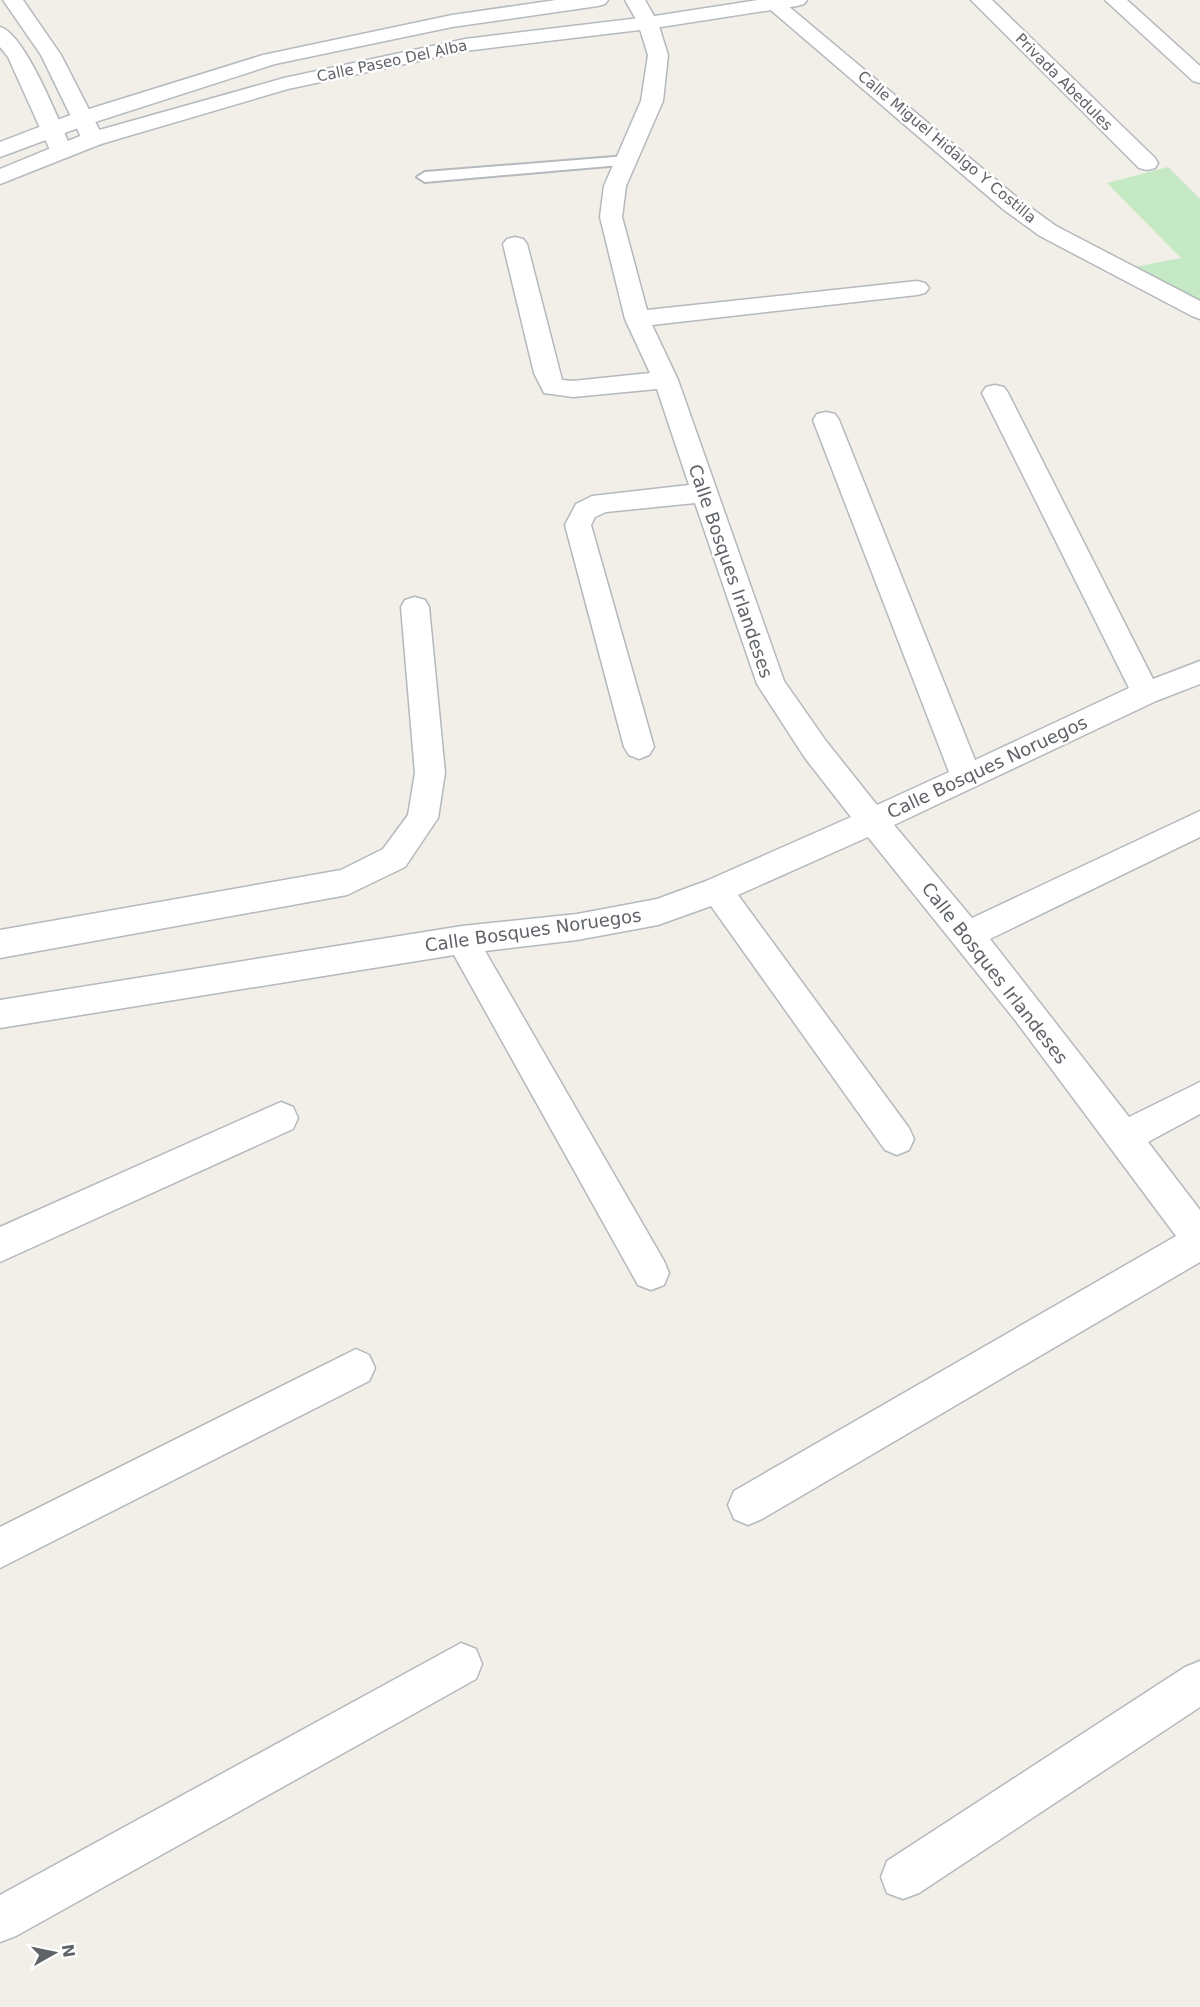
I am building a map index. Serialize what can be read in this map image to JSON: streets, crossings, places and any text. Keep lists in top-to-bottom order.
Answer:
{
  "streets": {
    "street": [
      "Calle Paseo Del Alba",
      "Privada Abedules",
      "Calle Miguel Hidalgo Y Costilla",
      "Calle Bosques Irlandeses",
      "Calle Bosques Noruegos"
    ]
  },
  "crossings": [
    ["Calle Paseo Del Alba", "Calle Miguel Hidalgo Y Costilla"],
    ["Calle Paseo Del Alba", "Calle Bosques Irlandeses"],
    ["Calle Bosques Irlandeses", "Calle Bosques Noruegos"]
  ],
  "north": "right"
}
